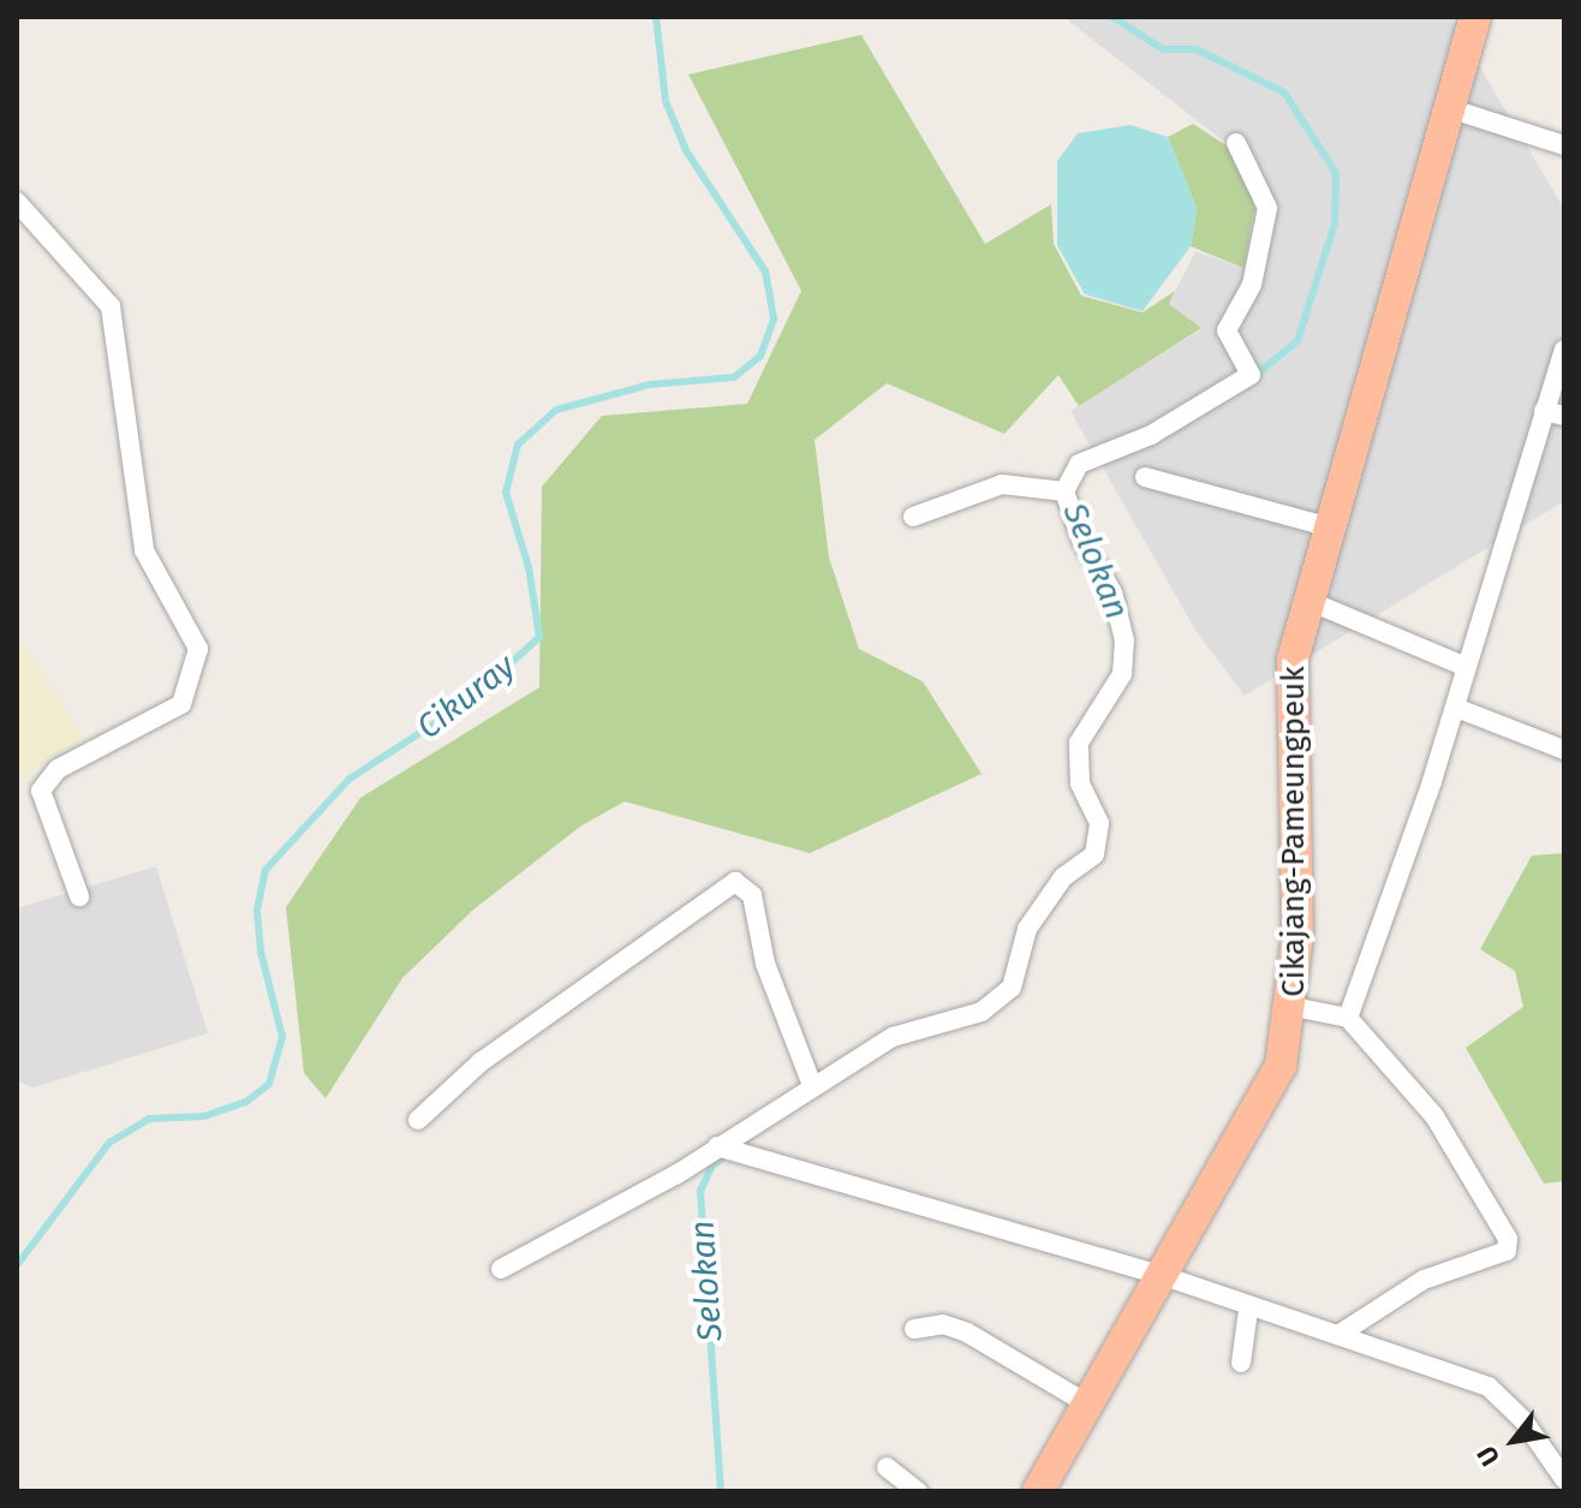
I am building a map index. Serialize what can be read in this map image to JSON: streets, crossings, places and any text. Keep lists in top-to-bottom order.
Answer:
{
  "streets": {
    "main road": ["Cikajang-Pameungpeuk"]
  },
  "water": ["Selokan", "Cikuray"],
  "north": "bottom left"
}
